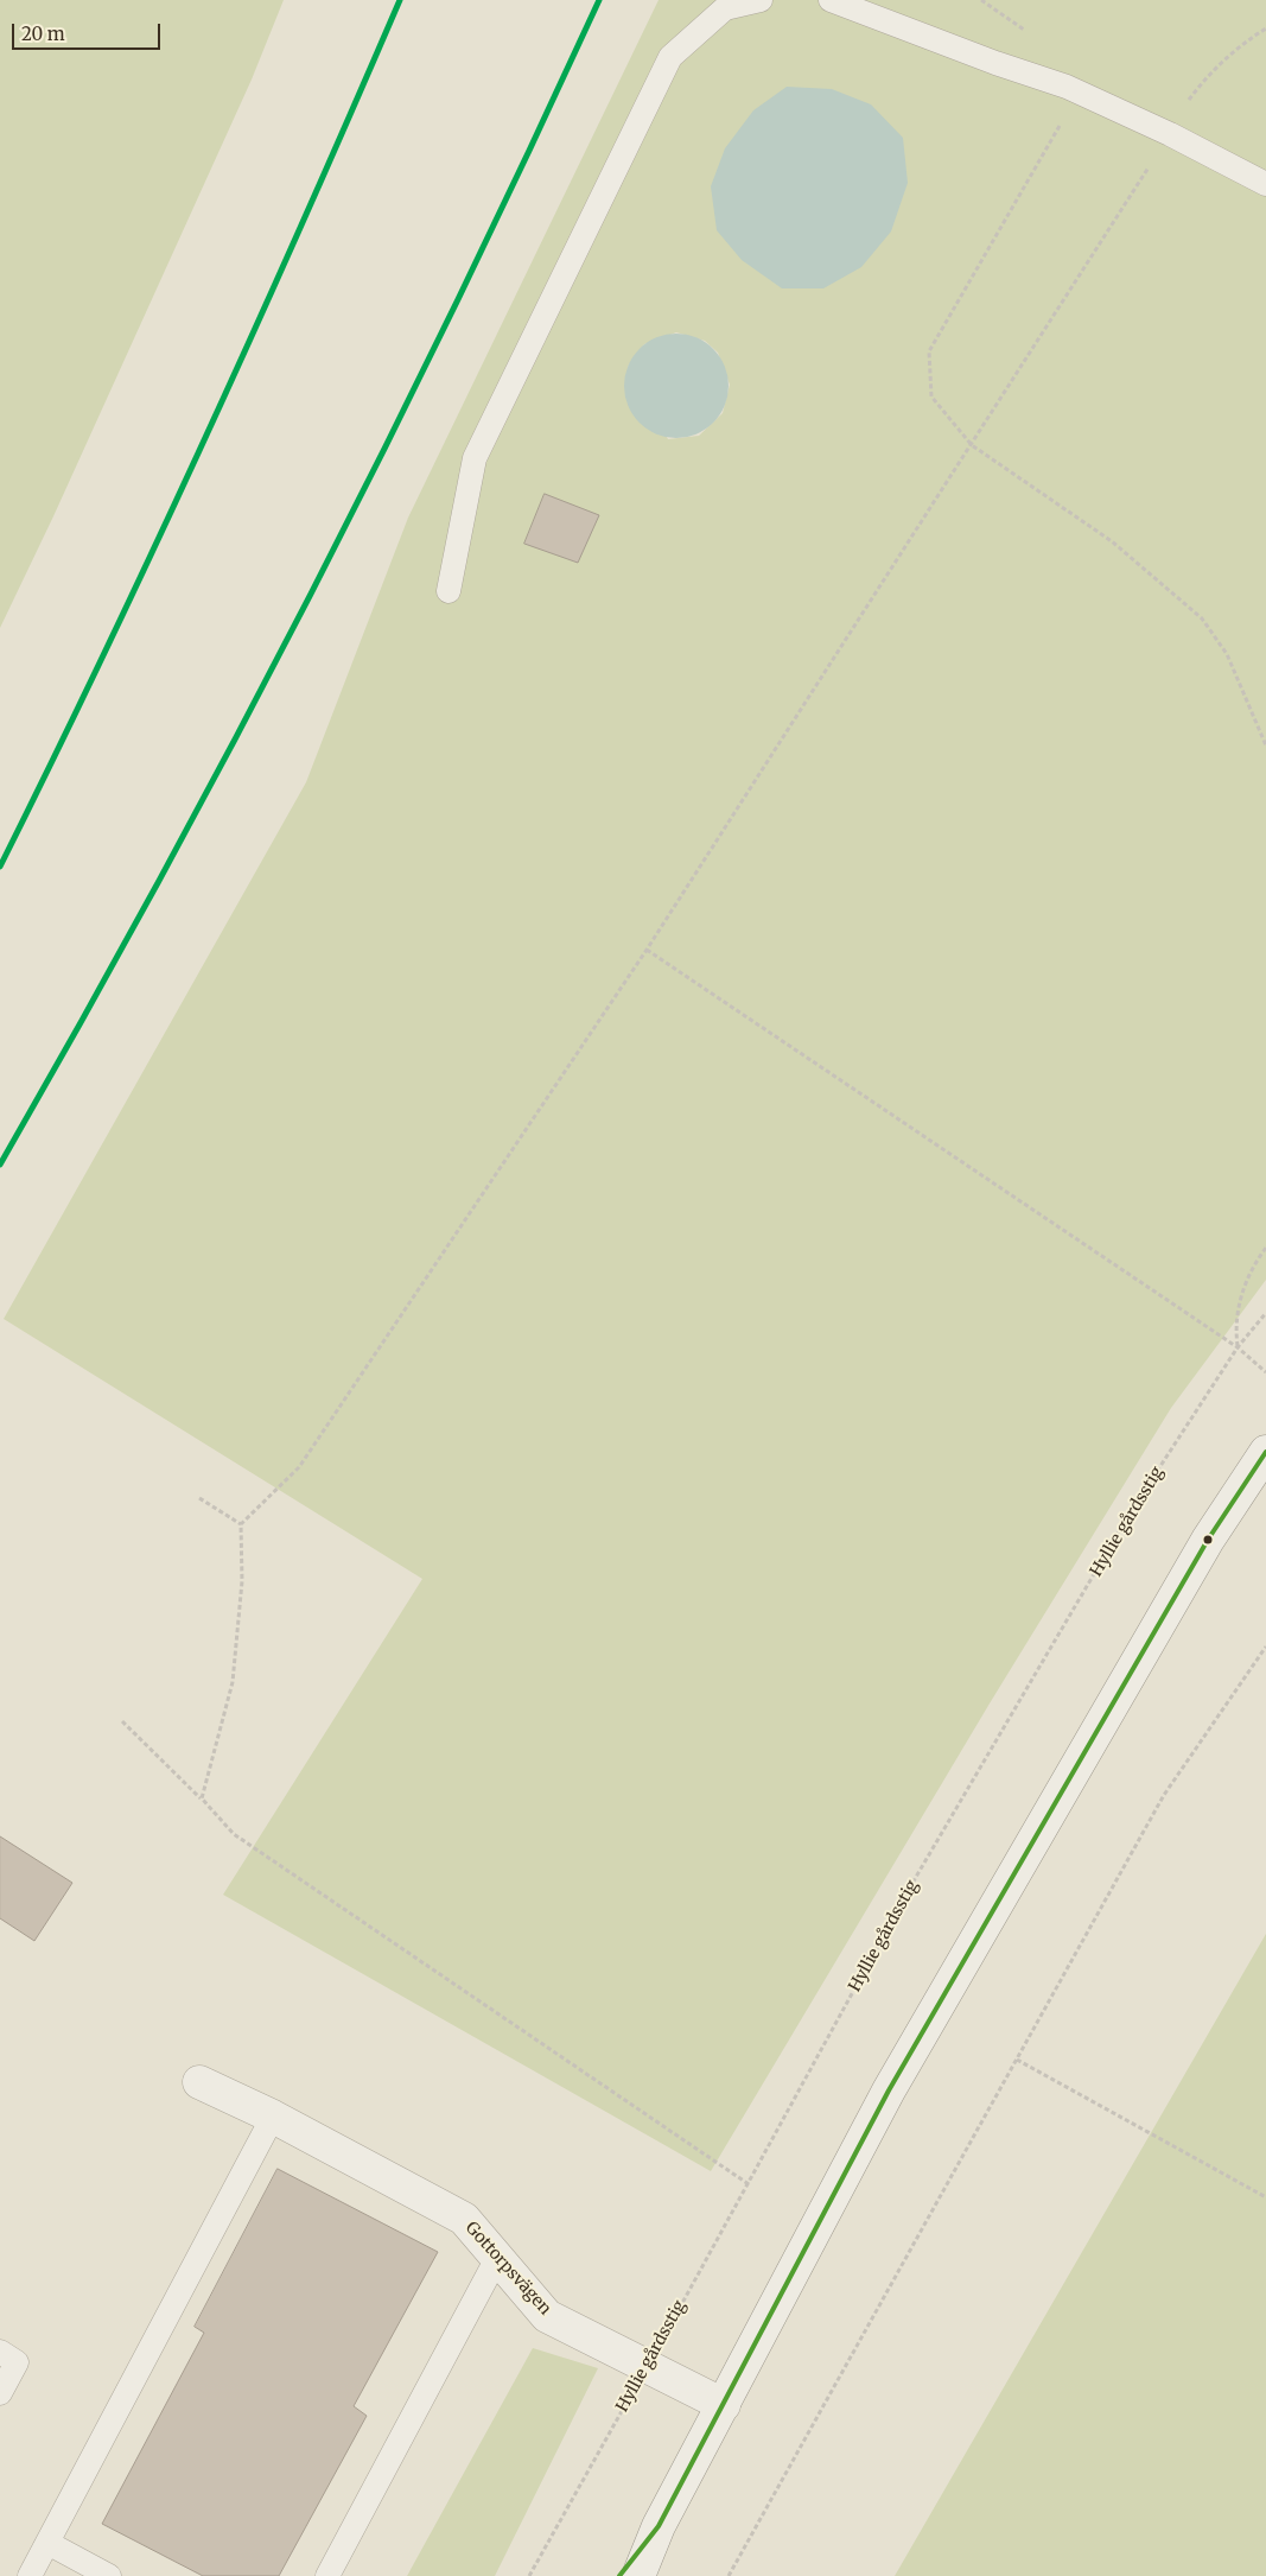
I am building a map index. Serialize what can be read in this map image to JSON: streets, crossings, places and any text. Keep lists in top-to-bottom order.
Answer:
{
  "streets": {
    "street": ["Gottorpsvägen"],
    "path": ["Hyllie gårdsstig"]
  },
  "crossings": [
    ["Hyllie gårdsstig", "Gottorpsvägen"]
  ],
  "scale_bar": "20 m"
}
